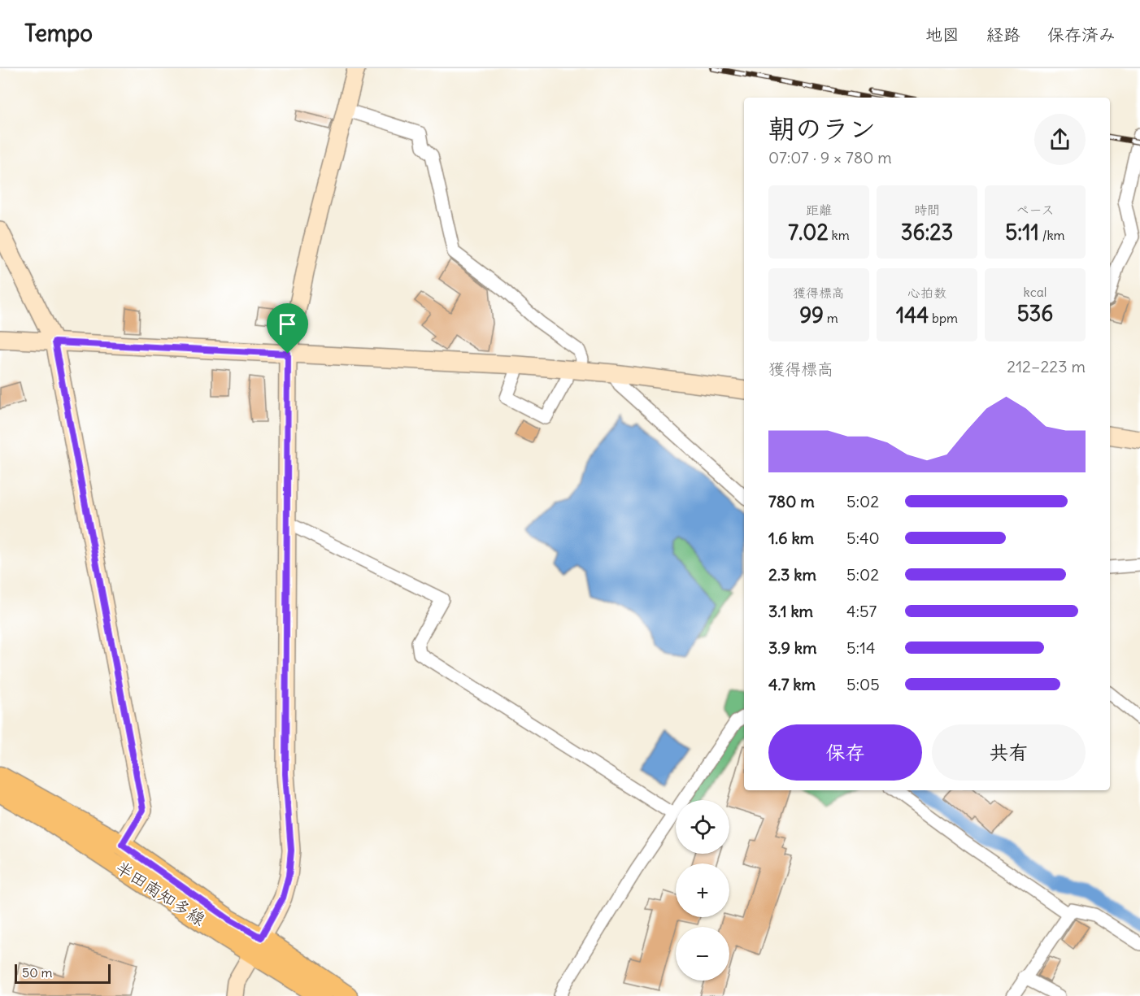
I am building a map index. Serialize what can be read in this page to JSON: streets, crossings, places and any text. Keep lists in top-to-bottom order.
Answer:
{
  "streets": {
    "main road": ["半田南知多線"]
  },
  "scale_bar": "50 m",
  "page": {
    "header": "Tempo",
    "nav": ["地図", "経路", "保存済み"],
    "heading": ["朝のラン", "07:07 · 9 × 780 m"],
    "stats": [
      ["距離", "7.02 km"],
      ["時間", "36:23"],
      ["ペース", "5:11 /km"],
      ["獲得標高", "99 m"],
      ["心拍数", "144 bpm"],
      ["kcal", "536"]
    ],
    "chart": ["獲得標高", "212–223 m"],
    "list": [
      {
        "name": "780 m",
        "note": "5:02"
      },
      {
        "name": "1.6 km",
        "note": "5:40"
      },
      {
        "name": "2.3 km",
        "note": "5:02"
      },
      {
        "name": "3.1 km",
        "note": "4:57"
      },
      {
        "name": "3.9 km",
        "note": "5:14"
      },
      {
        "name": "4.7 km",
        "note": "5:05"
      }
    ],
    "buttons": ["保存", "共有"],
    "map_buttons": ["+", "−"],
    "scale": "50 m"
  }
}
